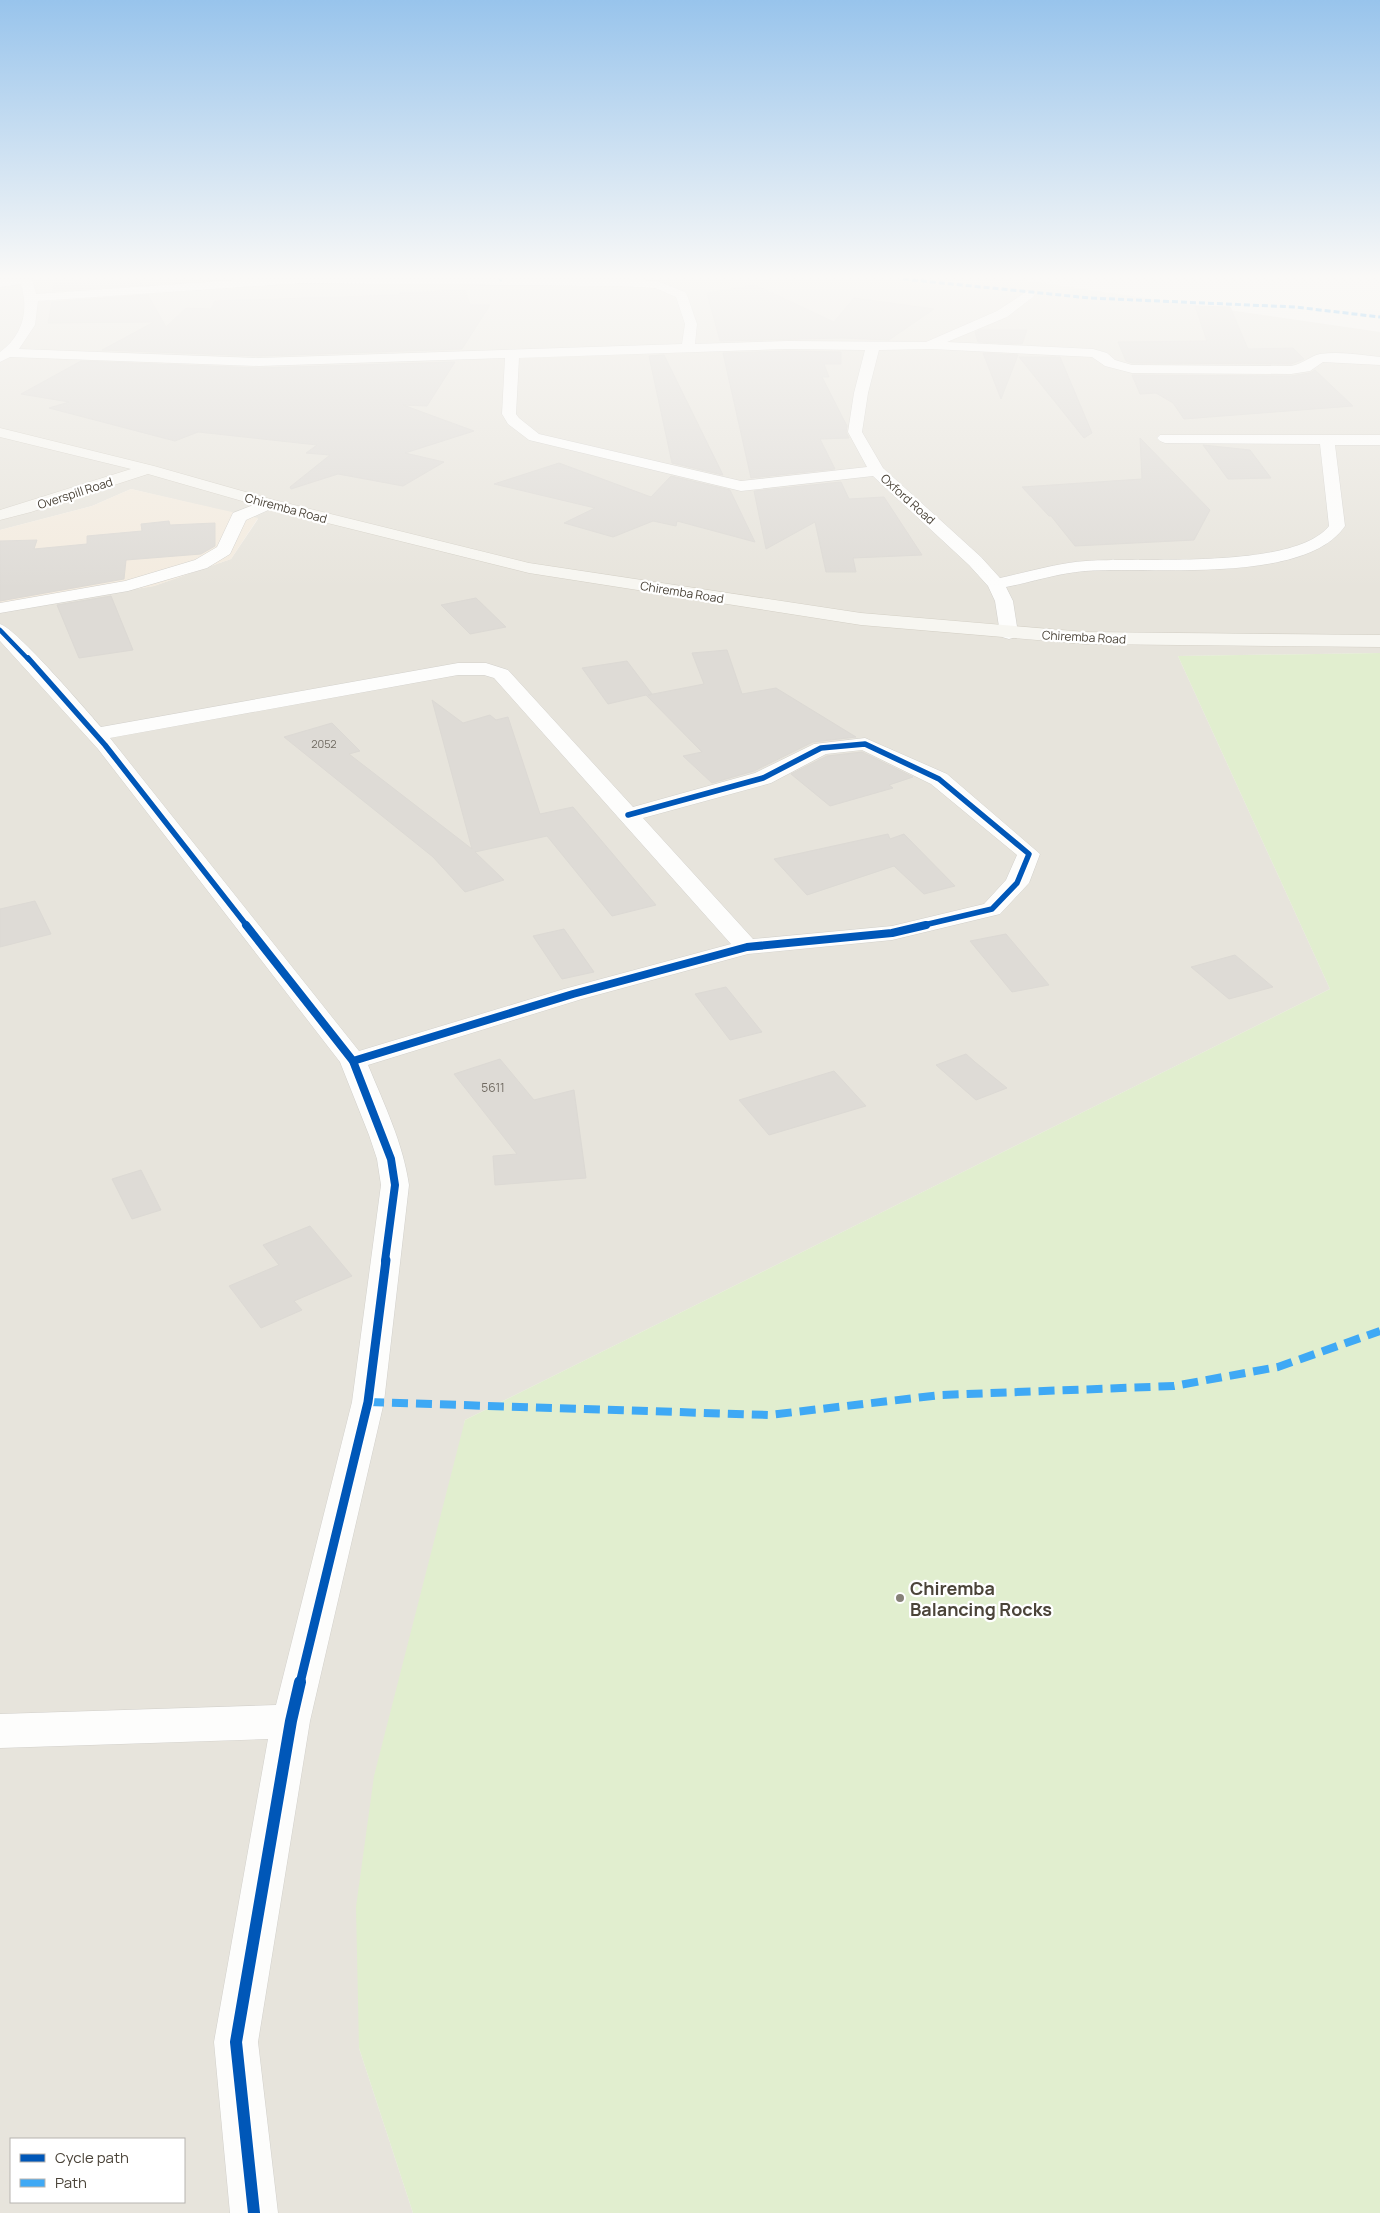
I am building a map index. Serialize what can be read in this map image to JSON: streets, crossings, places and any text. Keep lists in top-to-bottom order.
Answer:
{
  "streets": {
    "main road": ["Overspill Road", "Chiremba Road"],
    "street": ["Oxford Road"]
  },
  "crossings": [
    ["Overspill Road", "Chiremba Road"],
    ["Oxford Road", "Chiremba Road"]
  ],
  "places": ["Chiremba Balancing Rocks"],
  "house_numbers": ["2052", "5611"],
  "legend": ["Cycle path", "Path"]
}
